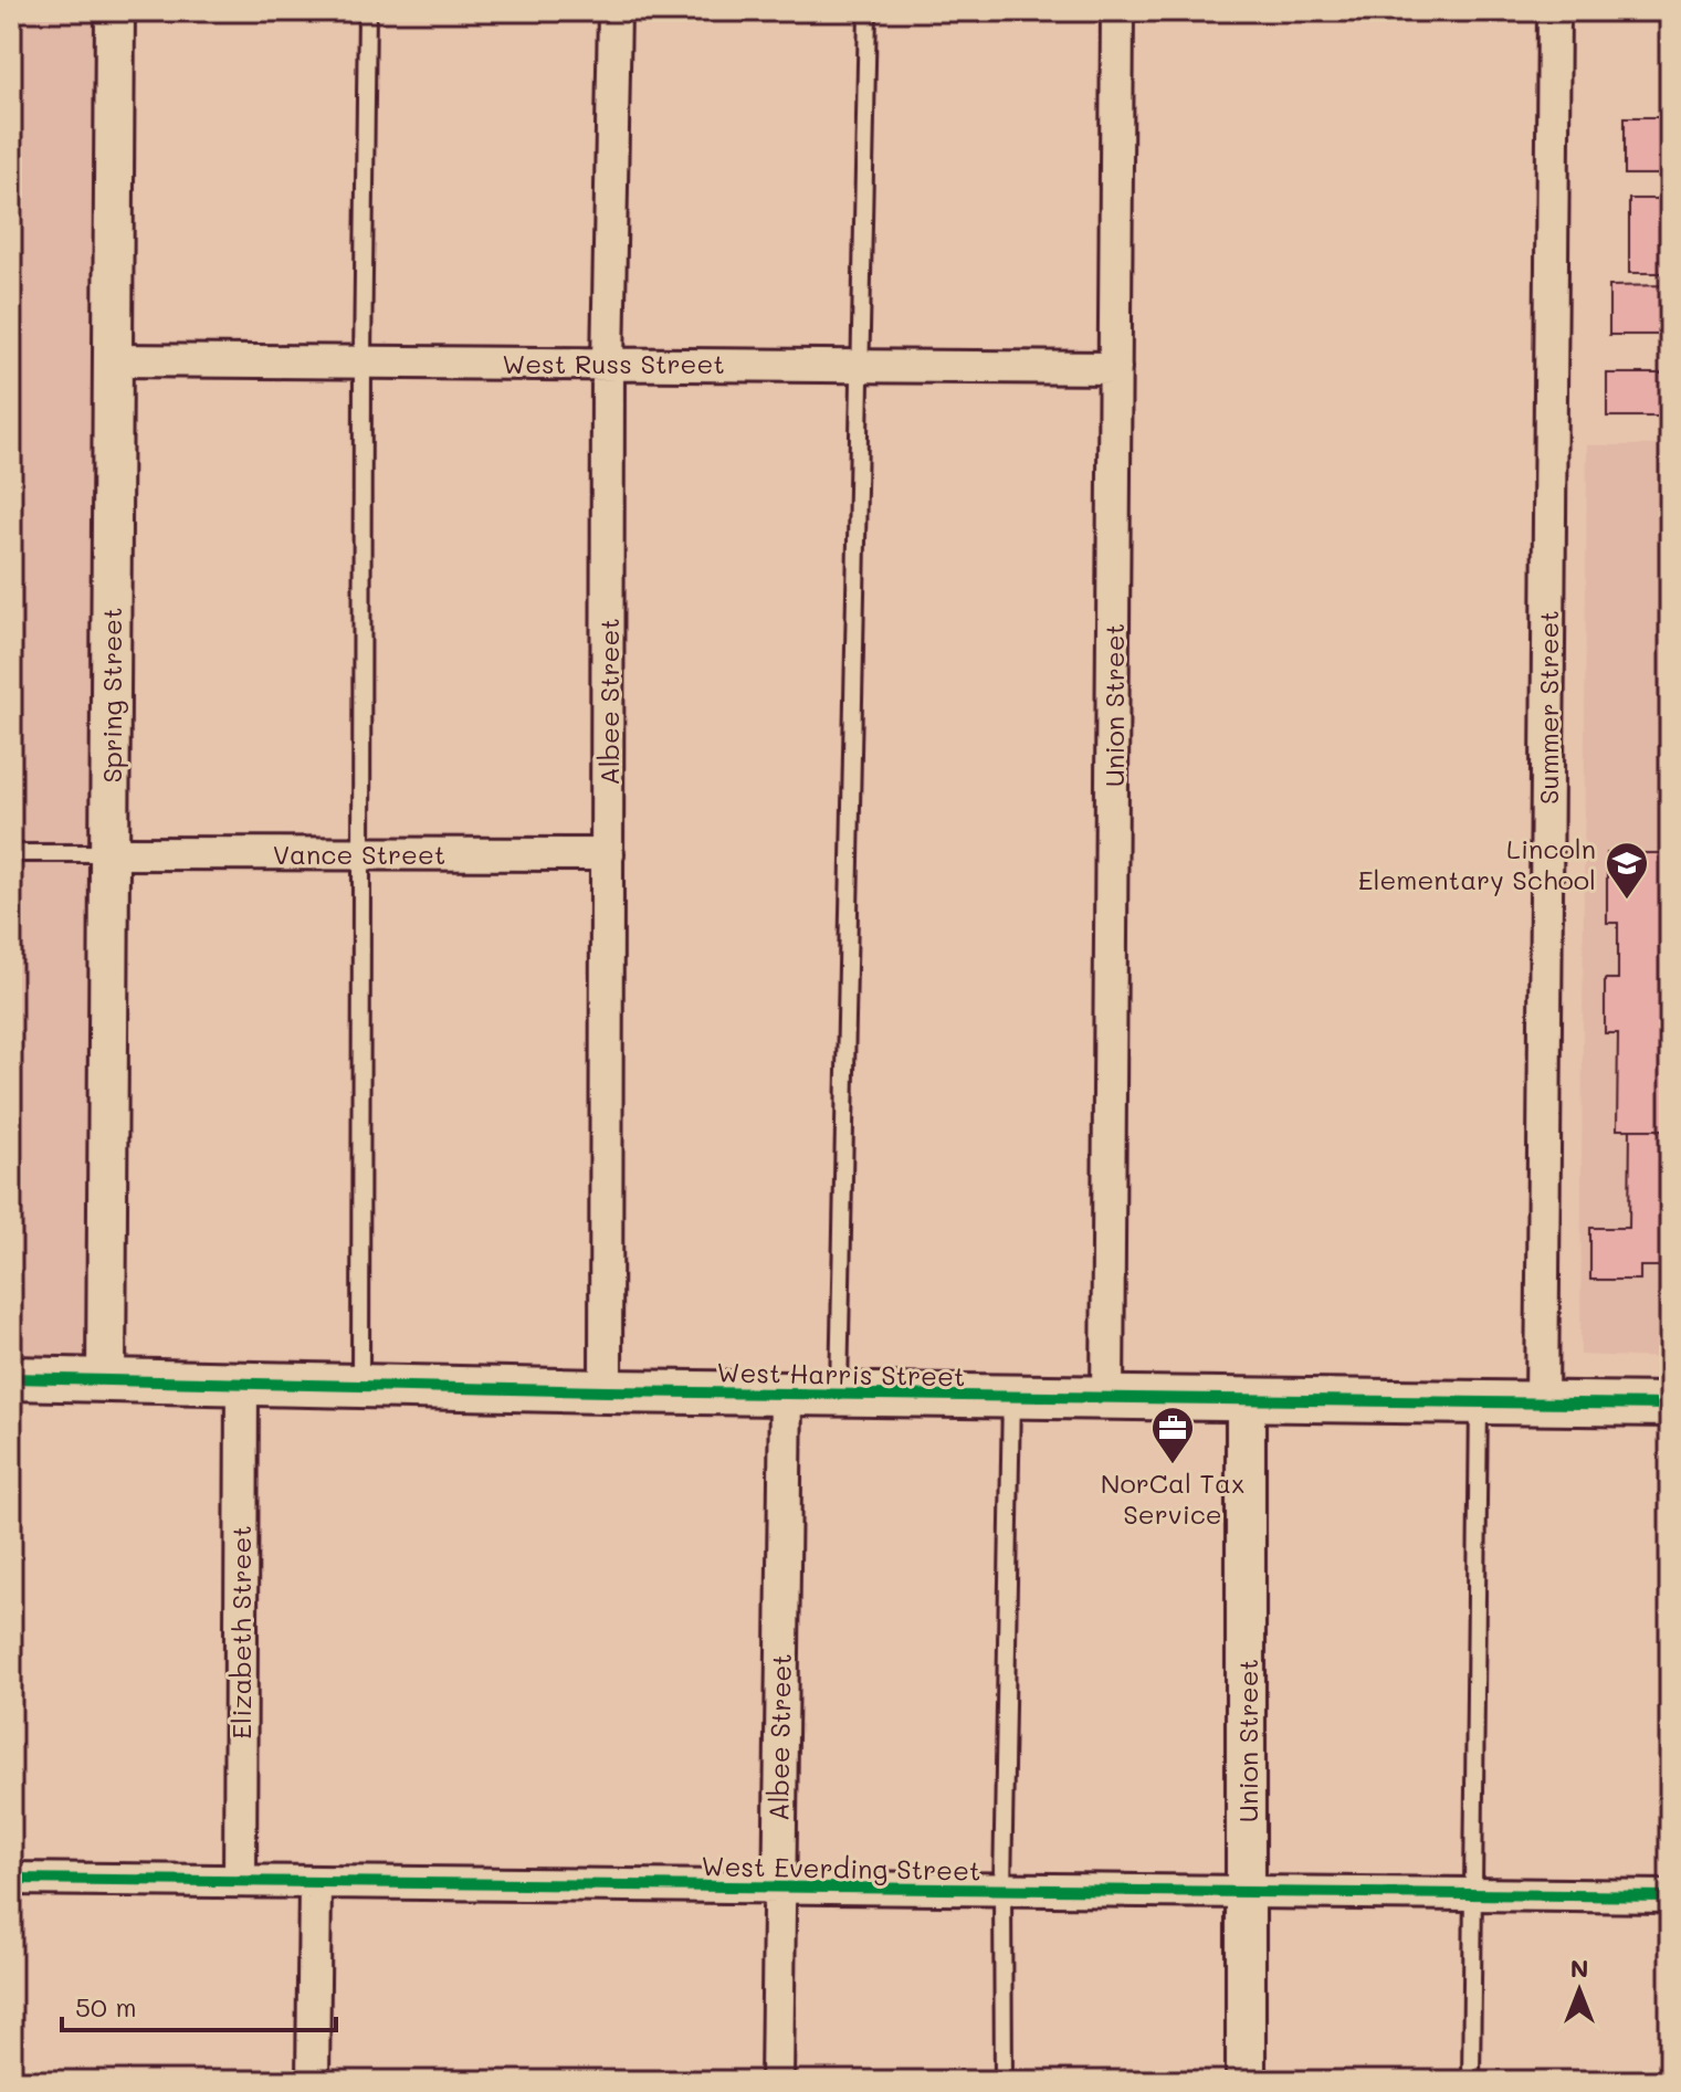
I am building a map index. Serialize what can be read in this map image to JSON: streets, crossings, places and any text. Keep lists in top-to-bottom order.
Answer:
{
  "streets": {
    "main road": ["West Harris Street"],
    "street": [
      "West Russ Street",
      "Spring Street",
      "Albee Street",
      "Union Street",
      "Summer Street",
      "Vance Street",
      "Elizabeth Street",
      "West Everding Street"
    ]
  },
  "crossings": [
    ["West Russ Street", "Spring Street"],
    ["West Russ Street", "Albee Street"],
    ["West Russ Street", "Union Street"],
    ["Spring Street", "Vance Street"],
    ["Spring Street", "West Harris Street"],
    ["Albee Street", "Vance Street"],
    ["Albee Street", "West Harris Street"],
    ["Albee Street", "West Everding Street"],
    ["Union Street", "West Harris Street"],
    ["Union Street", "West Everding Street"],
    ["Summer Street", "West Harris Street"],
    ["West Harris Street", "Elizabeth Street"],
    ["Elizabeth Street", "West Everding Street"]
  ],
  "places": {
    "school or university": ["Lincoln Elementary School"],
    "office": ["NorCal Tax Service"]
  },
  "scale_bar": "50 m",
  "north": "top"
}
